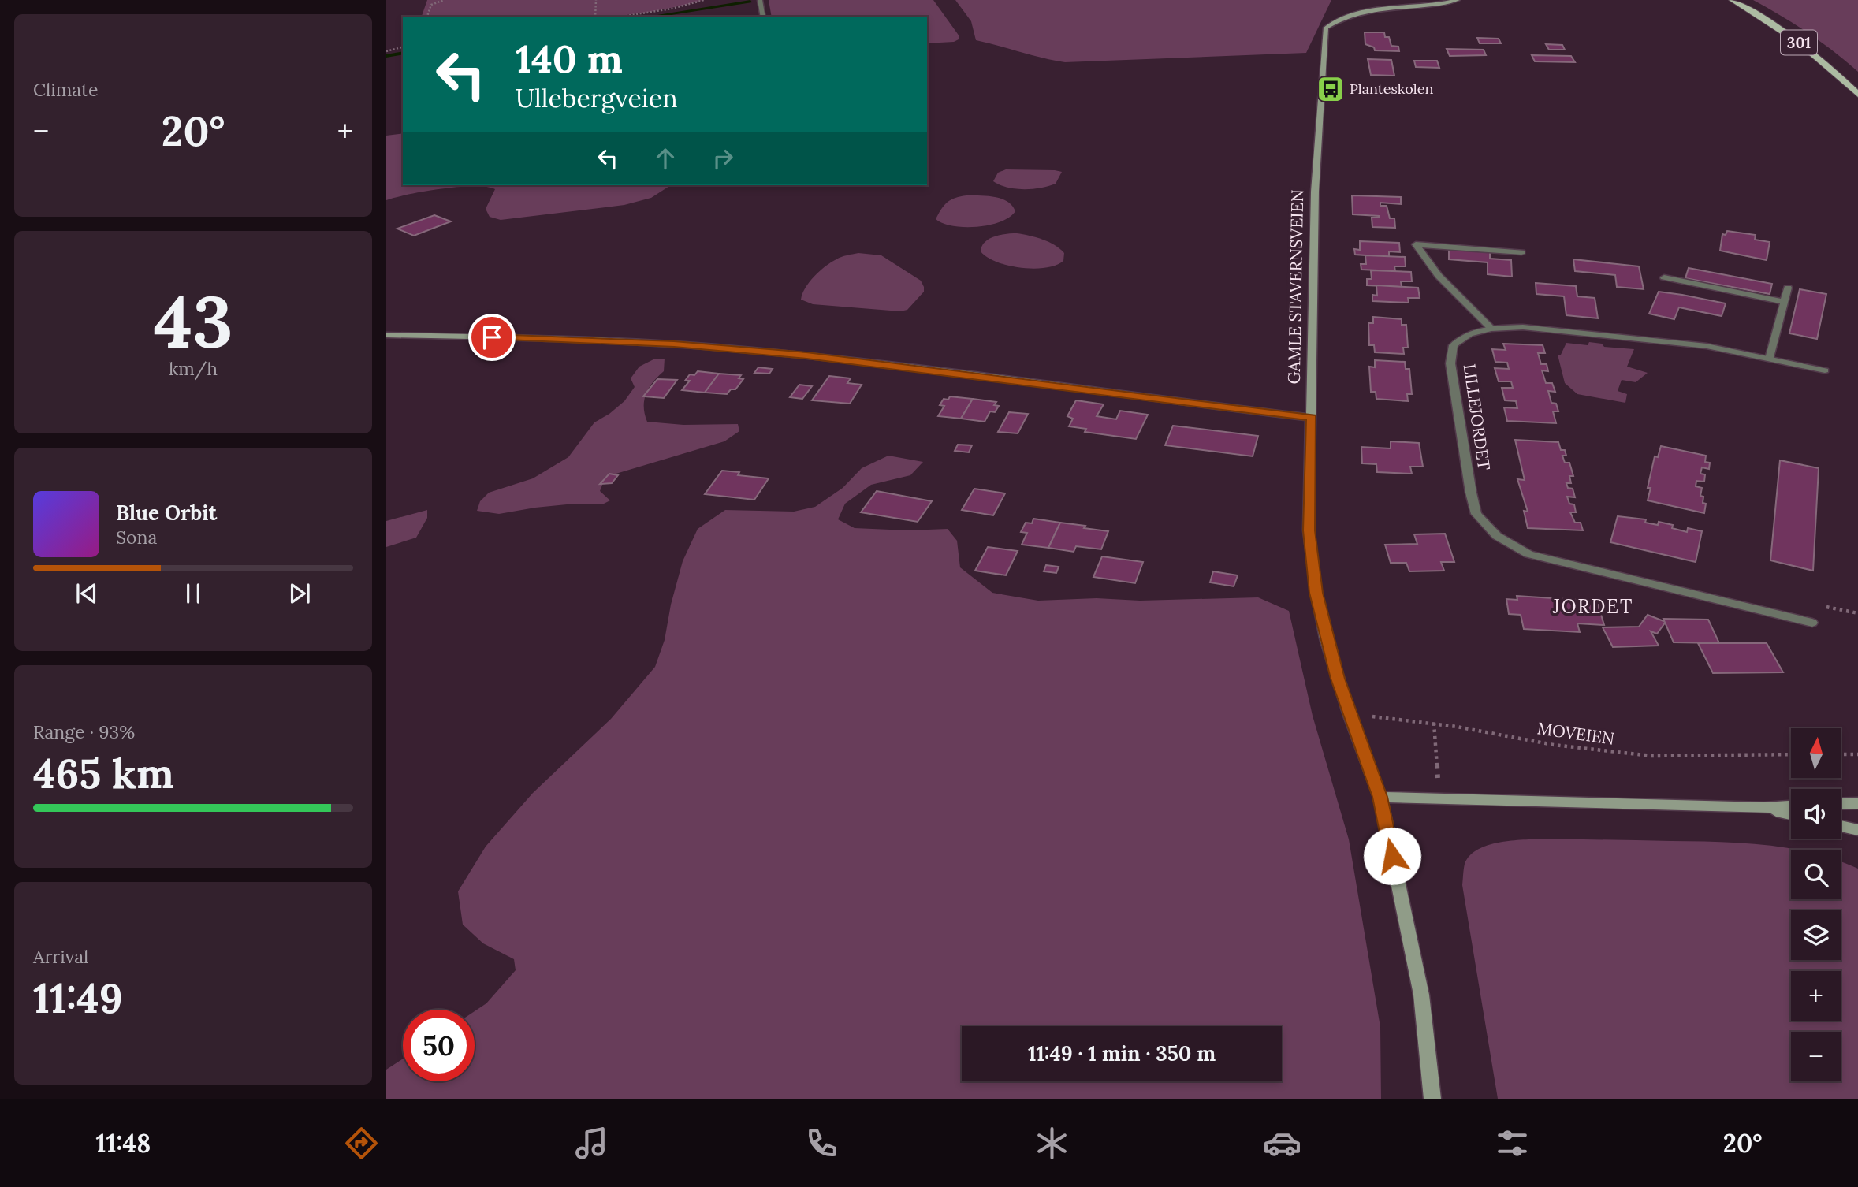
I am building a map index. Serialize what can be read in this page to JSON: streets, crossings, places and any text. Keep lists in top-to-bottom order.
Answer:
{
  "streets": {
    "main road": ["301"],
    "street": ["GAMLE STAVERNSVEIEN", "LILLEJORDET"],
    "path": ["MOVEIEN"]
  },
  "crossings": [
    ["GAMLE STAVERNSVEIEN", "MOVEIEN"]
  ],
  "districts": ["JORDET"],
  "places": {
    "bus stop": ["Planteskolen"]
  },
  "north": "top",
  "page": {
    "tile": [
      "Climate",
      ["43", "km/h"],
      ["Range · 93%", "465 km"],
      ["Arrival", "11:49"]
    ],
    "turn": ["140 m", "Ullebergveien"],
    "heat": ["−", "20°", "+"],
    "song": ["Blue Orbit", "Sona"],
    "map_buttons": ["+", "−"],
    "limit": "50",
    "trip": "11:49 · 1 min · 350 m",
    "tabs": ["11:48", "20°"]
  }
}
